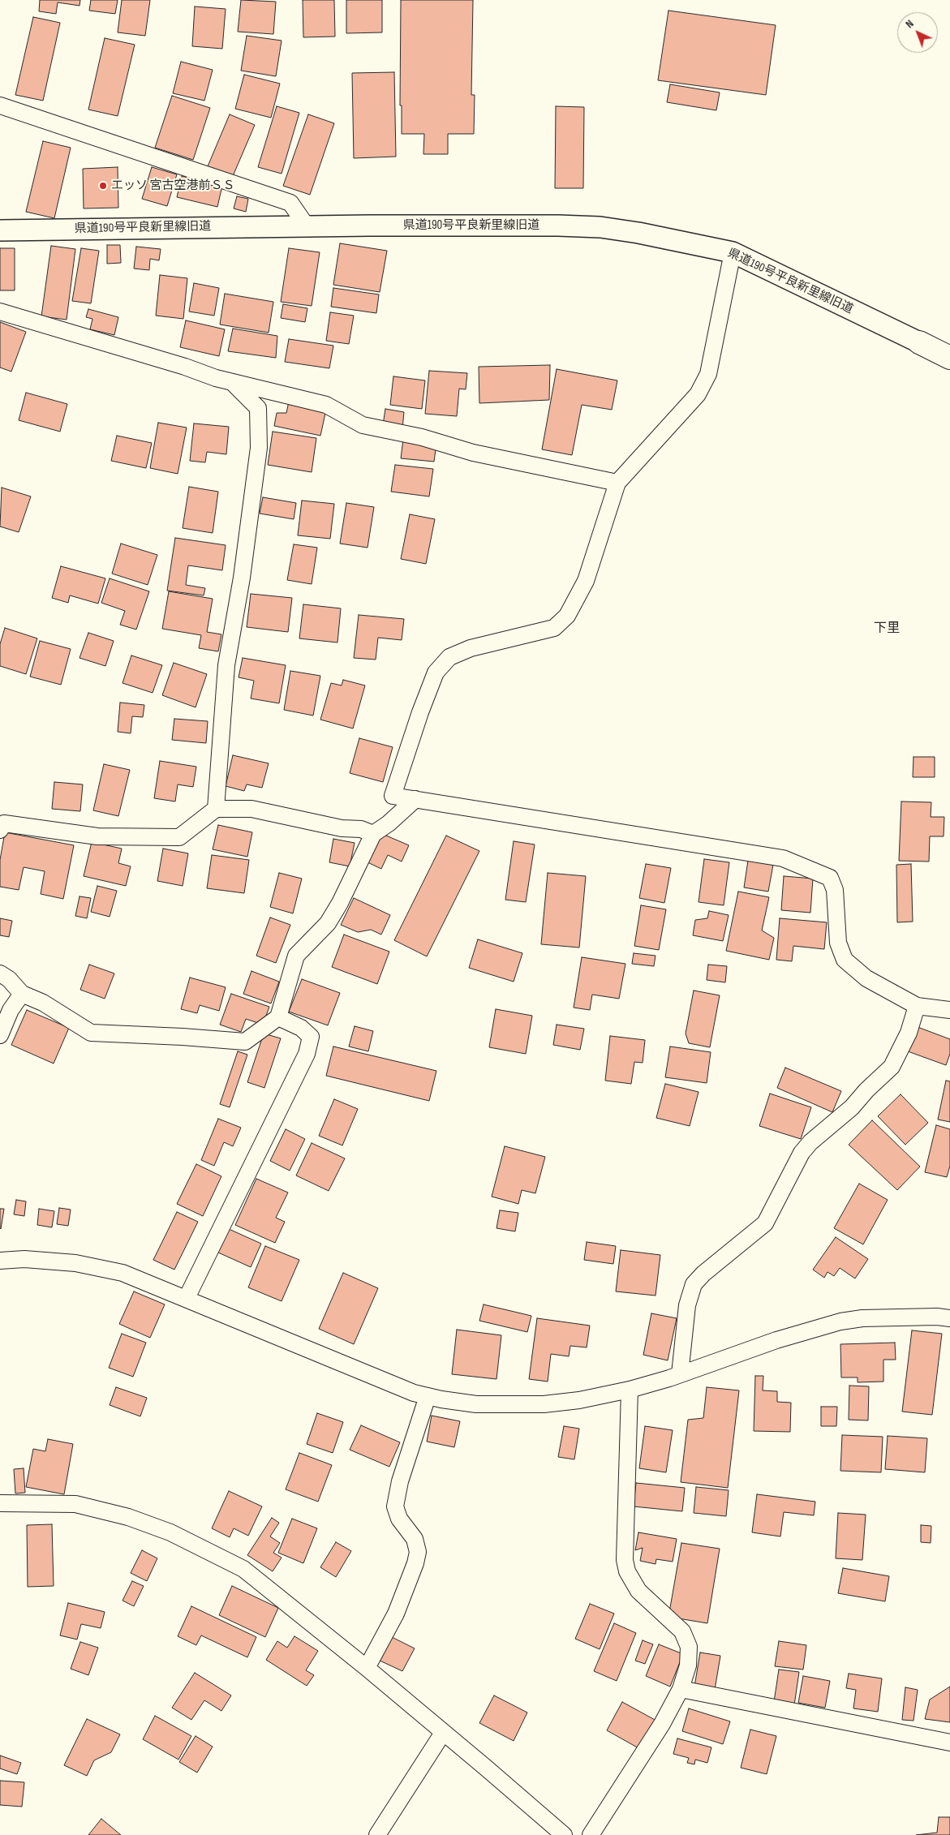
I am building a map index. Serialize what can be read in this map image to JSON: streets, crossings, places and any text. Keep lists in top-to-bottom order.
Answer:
{
  "streets": {
    "street": ["県道190号平良新里線旧道"]
  },
  "districts": ["下里"],
  "places": ["エッソ 宮古空港前ＳＳ"],
  "north": "top left"
}
